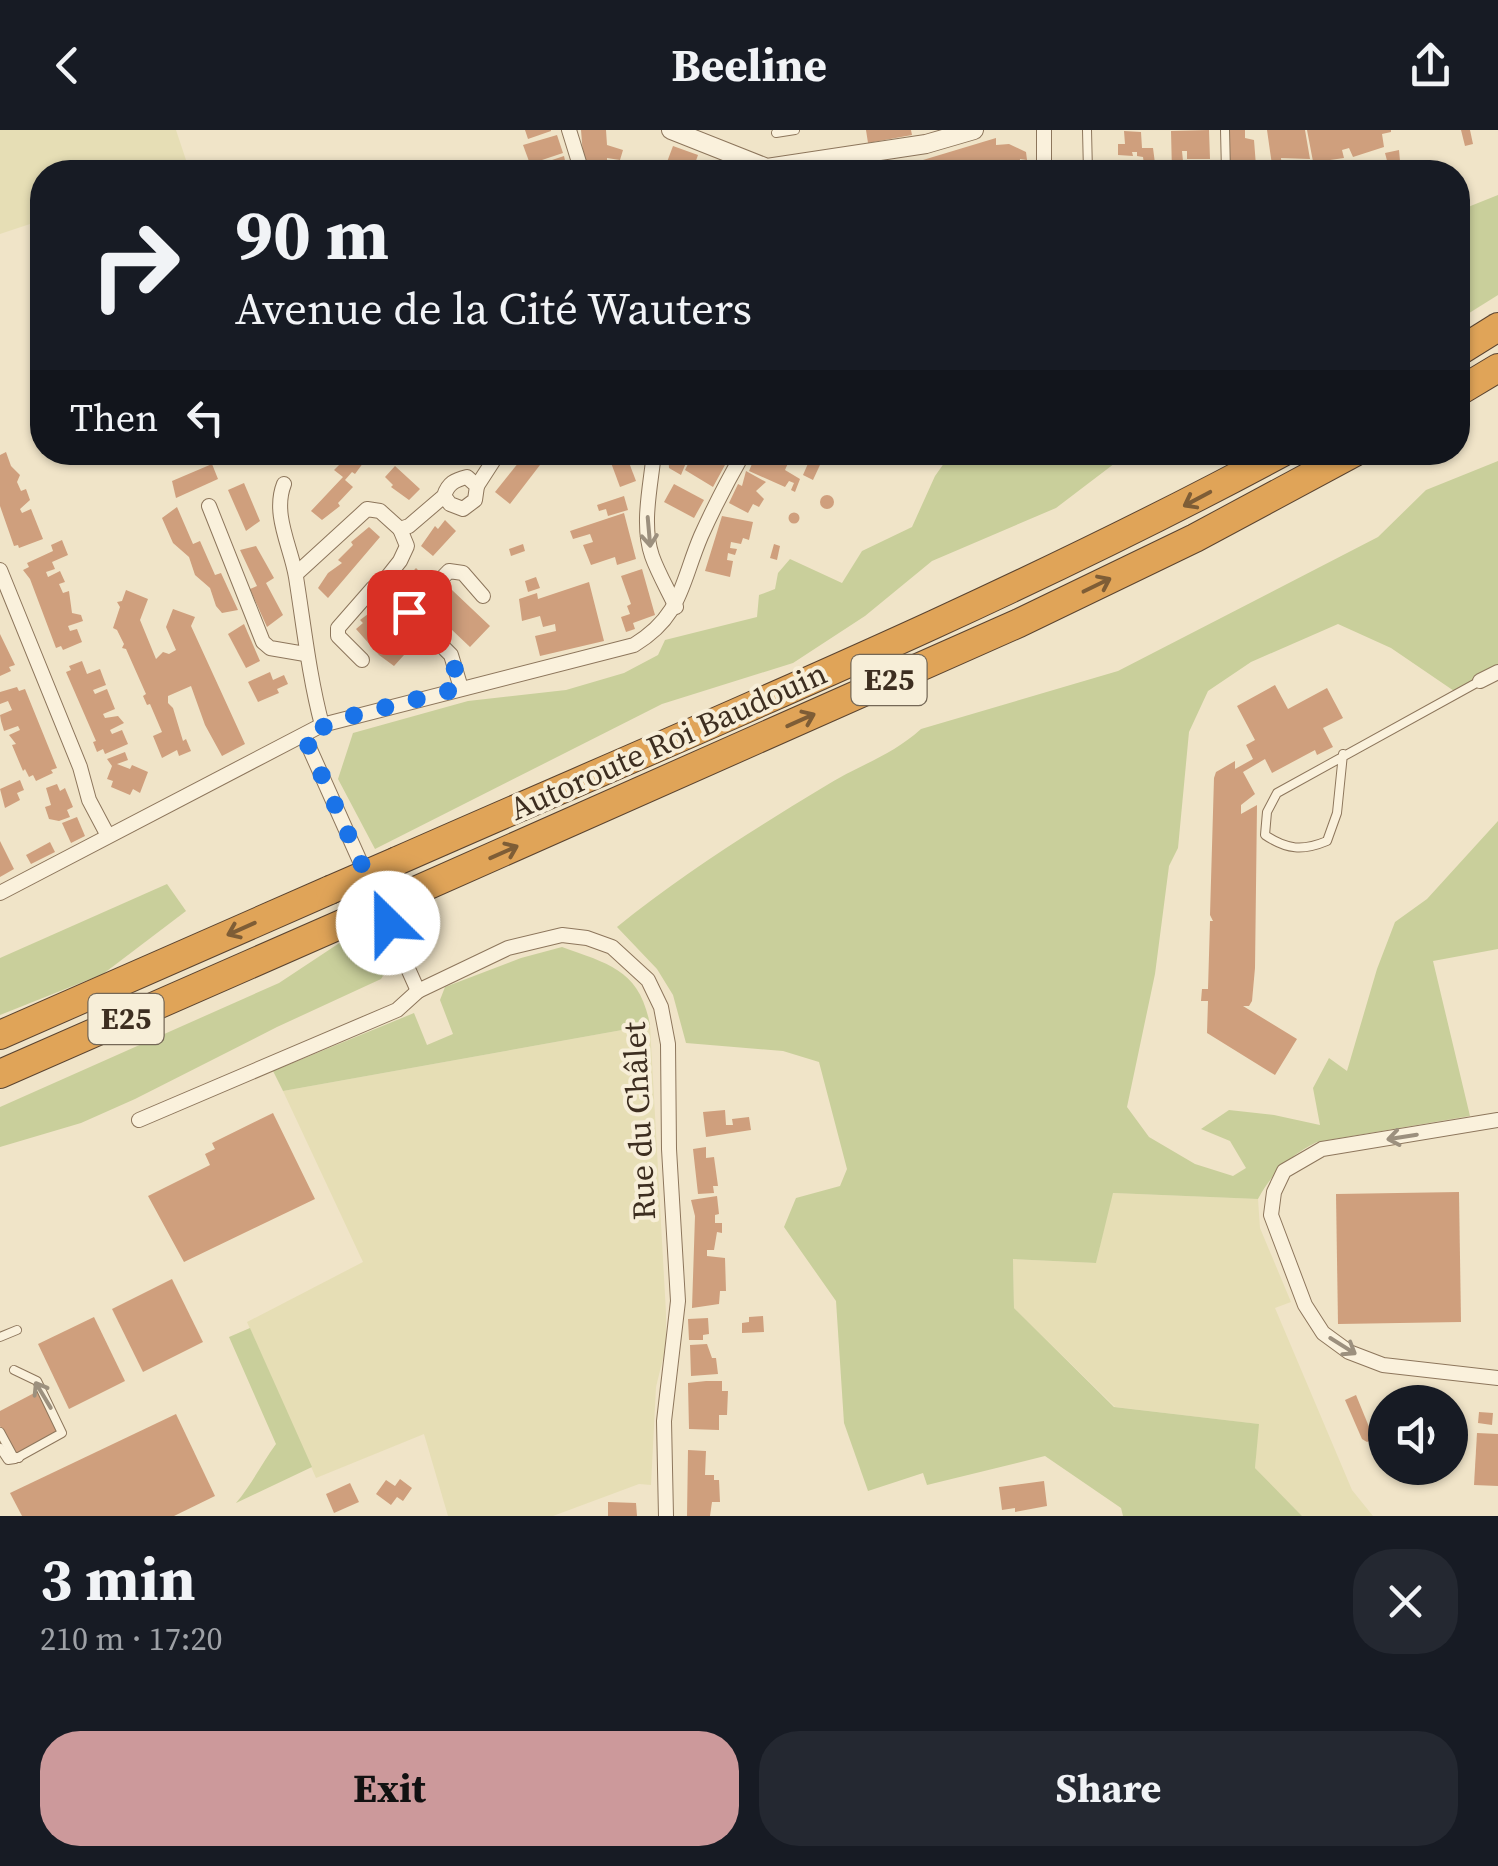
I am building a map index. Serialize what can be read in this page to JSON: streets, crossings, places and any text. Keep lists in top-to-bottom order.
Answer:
{
  "streets": {
    "highway": ["E25", "Autoroute Roi Baudouin"],
    "street": ["Rue du Châlet"]
  },
  "page": {
    "header": "Beeline",
    "turn": ["90 m", "Avenue de la Cité Wauters"],
    "then": "Then",
    "heading": ["3 min", "210 m · 17:20"],
    "buttons": ["Exit", "Share"]
  }
}
